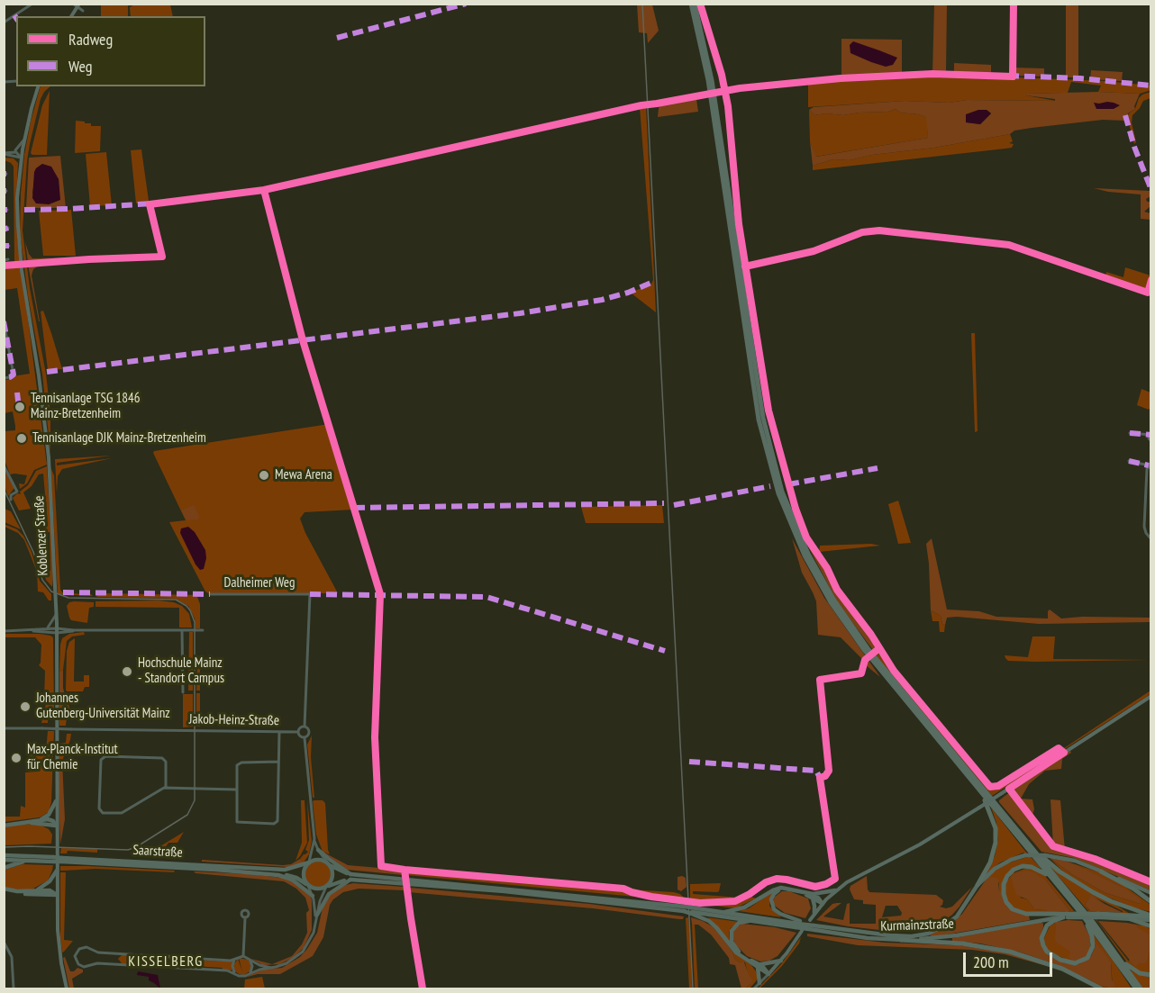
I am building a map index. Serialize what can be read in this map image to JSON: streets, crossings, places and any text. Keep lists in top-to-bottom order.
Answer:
{
  "streets": {
    "highway": ["Saarstraße", "Kurmainzstraße"],
    "main road": ["Koblenzer Straße"],
    "street": ["Dalheimer Weg", "Jakob-Heinz-Straße"]
  },
  "crossings": [
    ["Dalheimer Weg", "Jakob-Heinz-Straße"]
  ],
  "districts": ["KISSELBERG"],
  "places": [
    "Tennisanlage TSG 1846 Mainz-Bretzenheim",
    "Tennisanlage DJK Mainz-Bretzenheim",
    "Mewa Arena",
    "Hochschule Mainz - Standort Campus",
    "Johannes Gutenberg-Universität Mainz",
    "Max-Planck-Institut für Chemie"
  ],
  "legend": ["Radweg", "Weg"],
  "scale_bar": "200 m"
}
